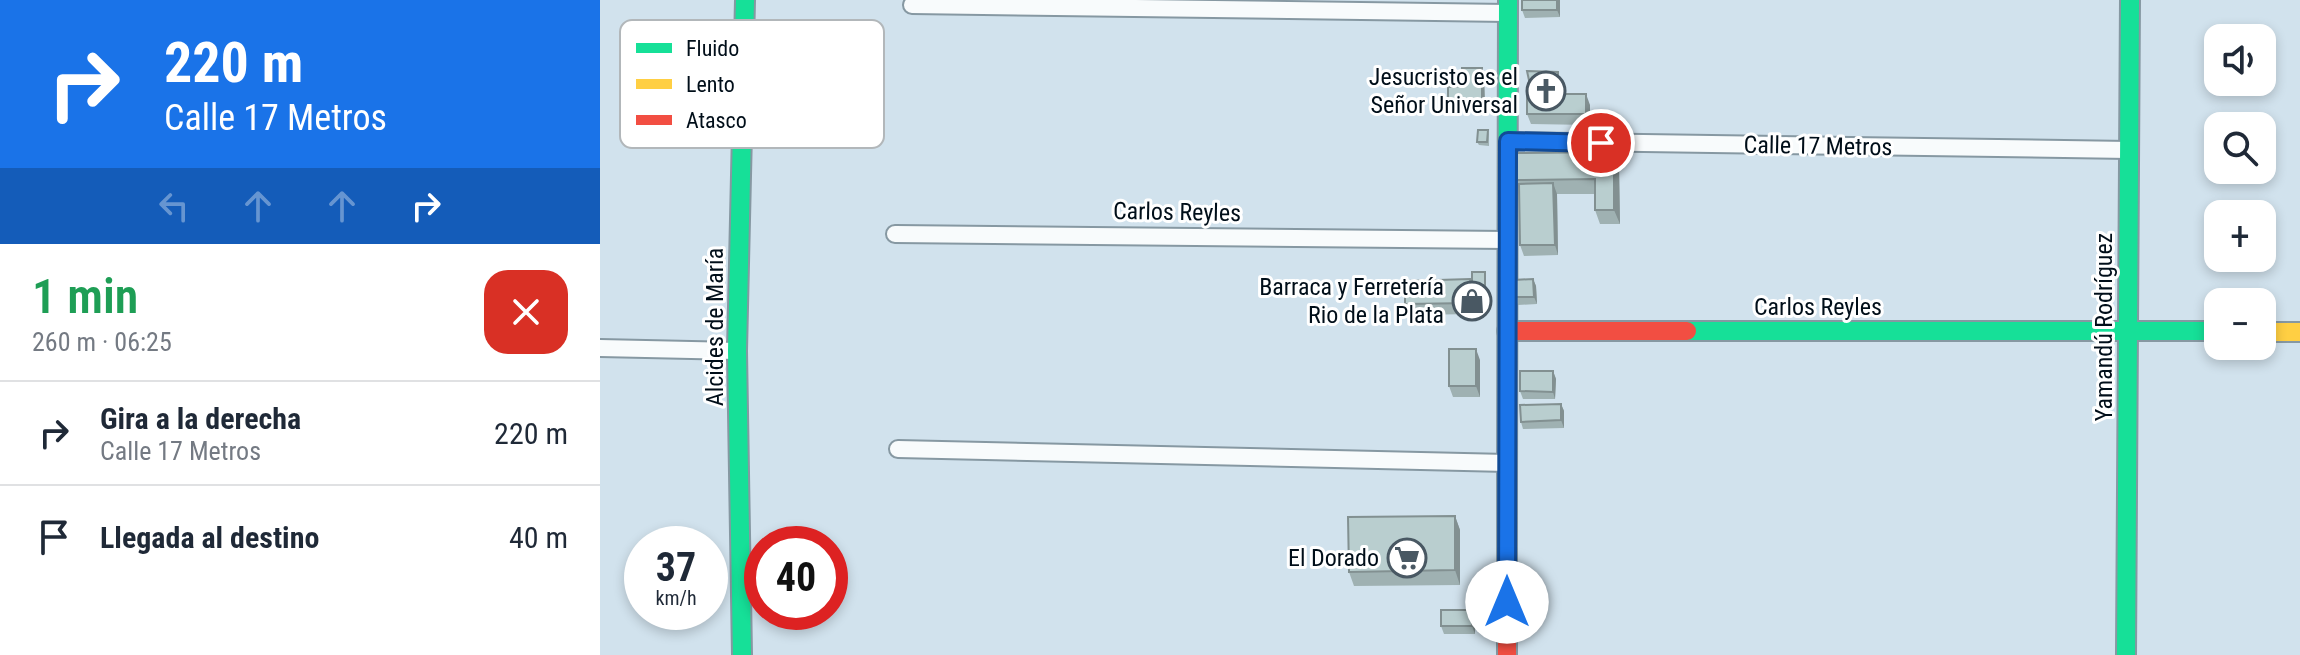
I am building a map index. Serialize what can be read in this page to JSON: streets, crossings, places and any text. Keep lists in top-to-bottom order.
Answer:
{
  "streets": {
    "street": [
      "Calle 17 Metros",
      "Carlos Reyles",
      "Alcides de María",
      "Yamandú Rodríguez"
    ]
  },
  "crossings": [
    ["Calle 17 Metros", "Yamandú Rodríguez"],
    ["Carlos Reyles", "Yamandú Rodríguez"]
  ],
  "places": {
    "church": ["Jesucristo es el Señor Universal"],
    "shop": ["Barraca y Ferretería Rio de la Plata"],
    "supermarket": ["El Dorado"]
  },
  "legend": ["Fluido", "Lento", "Atasco"],
  "page": {
    "turn": ["220 m", "Calle 17 Metros"],
    "map_buttons": ["+", "−"],
    "heading": ["1 min", "260 m · 06:25"],
    "list": [
      {
        "name": "Gira a la derecha",
        "note": "Calle 17 Metros",
        "value": "220 m"
      },
      {
        "name": "Llegada al destino",
        "value": "40 m"
      }
    ],
    "speed": "37 km/h",
    "limit": "40"
  }
}
